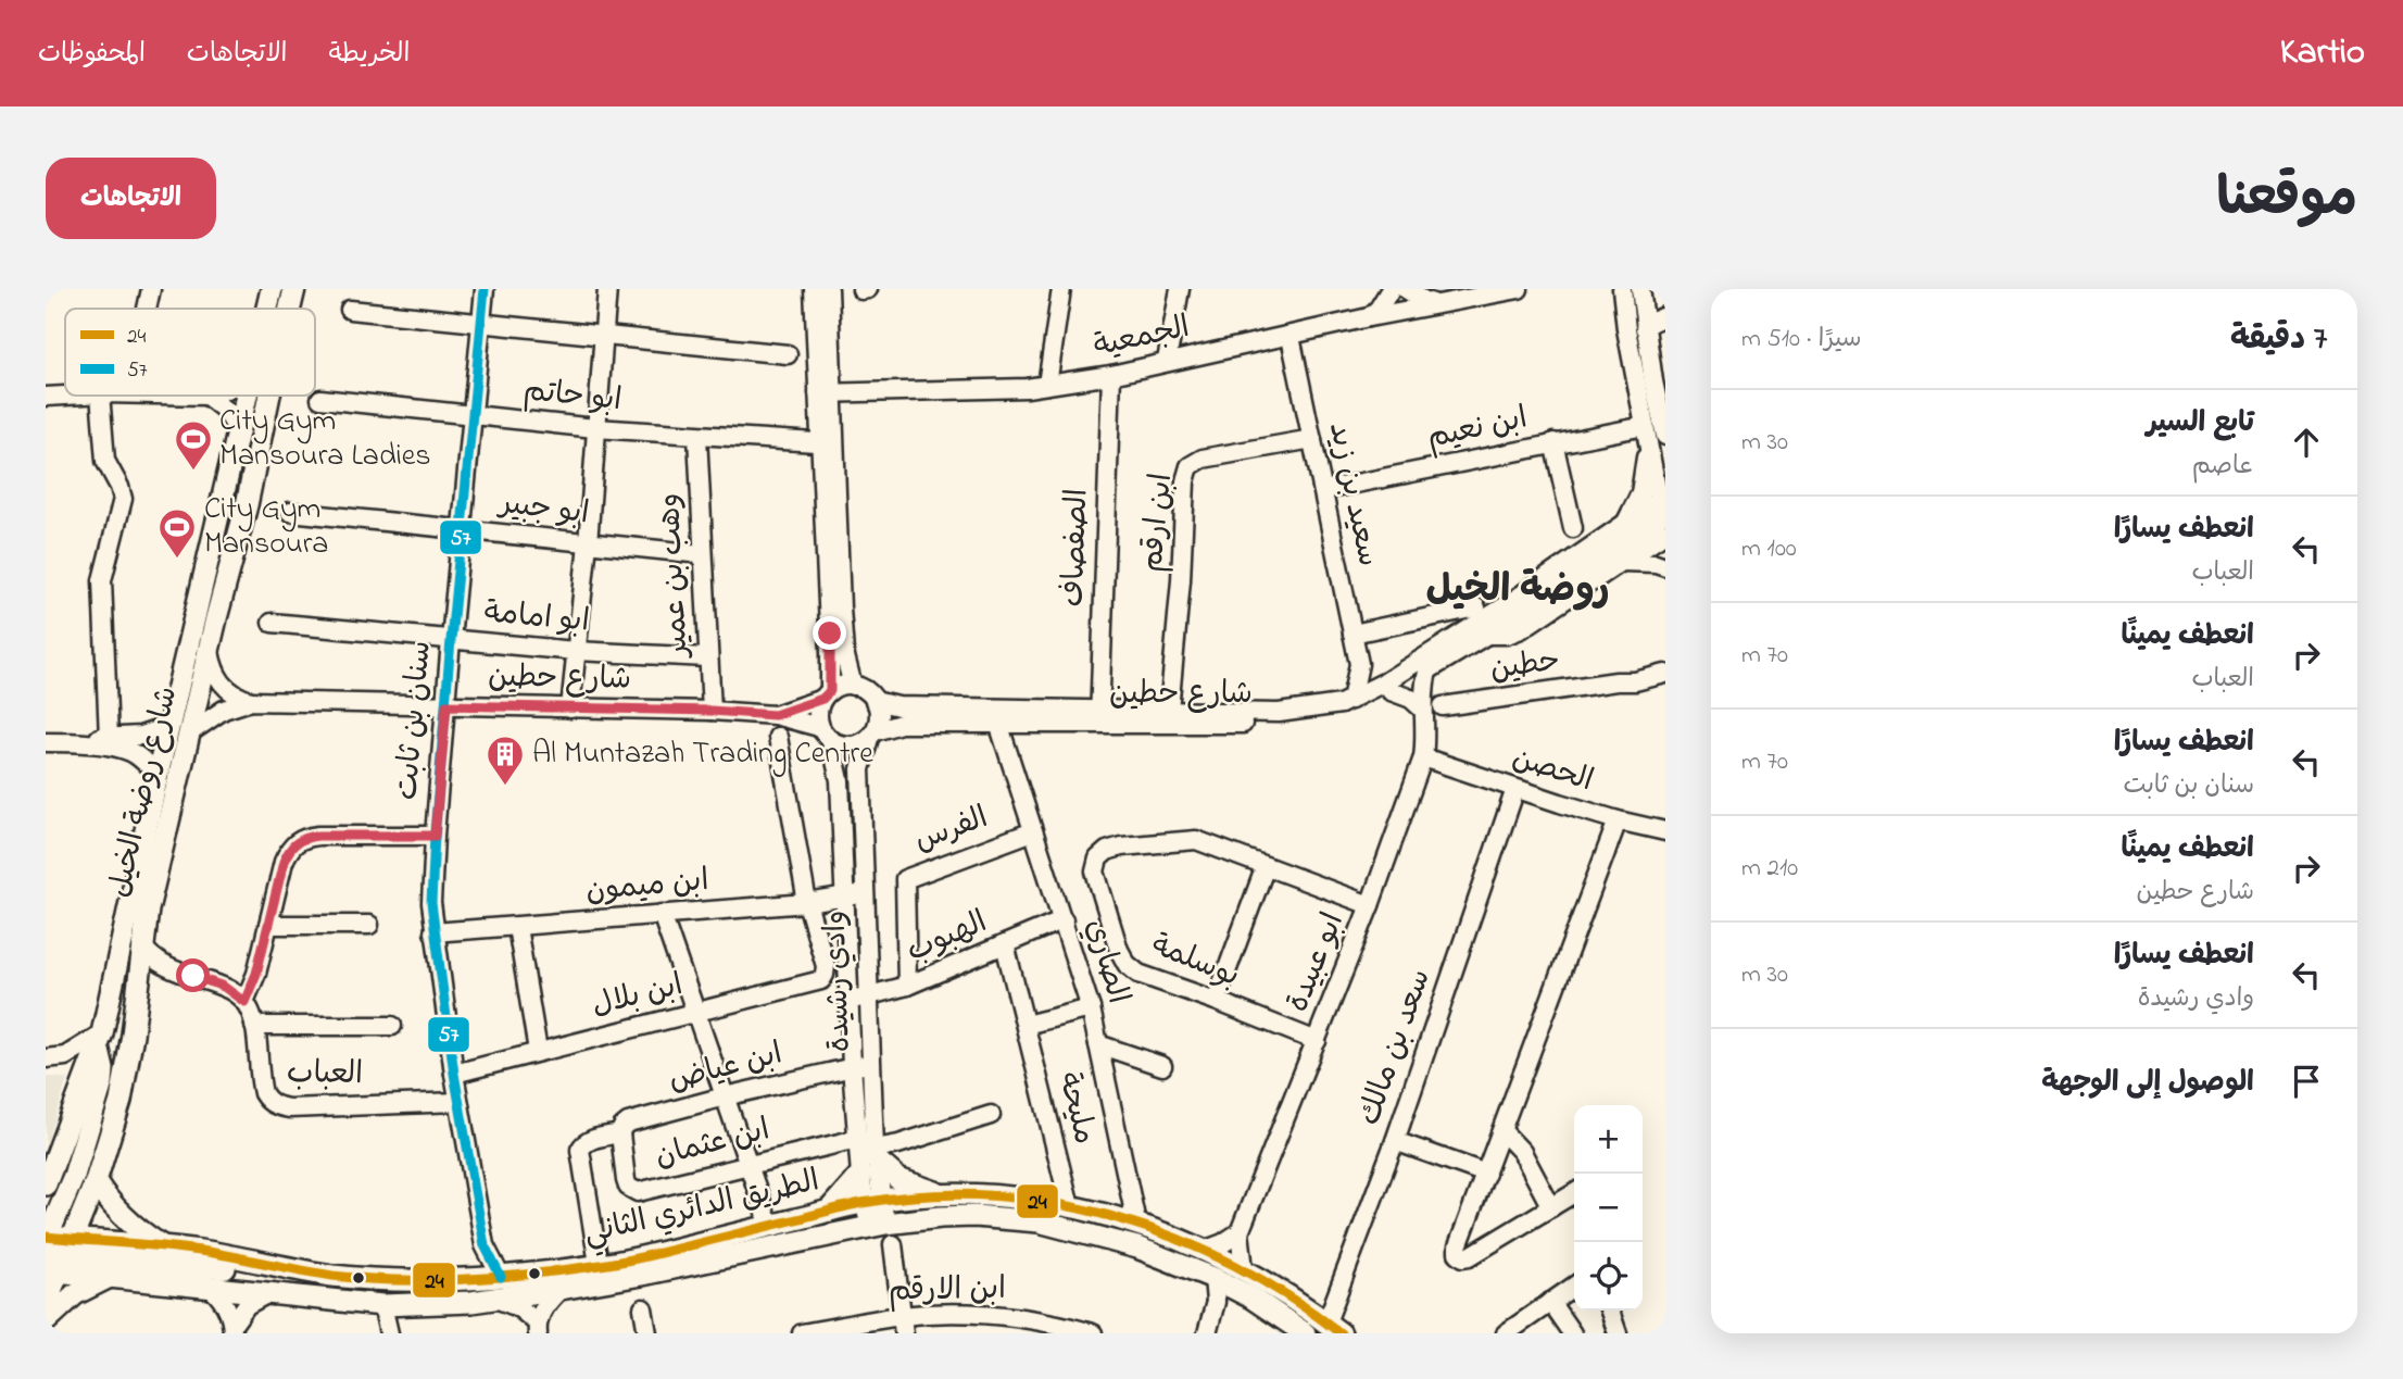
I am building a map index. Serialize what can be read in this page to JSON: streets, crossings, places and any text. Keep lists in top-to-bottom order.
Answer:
{
  "streets": {
    "main road": ["شارع روضة الخيل", "الطريق الدائري الثاني"],
    "street": [
      "الجمعية",
      "ابو حاتم",
      "ابن نعيم",
      "سعيد بن زيد",
      "ابو جبير",
      "ابن ارقم",
      "الصفصاف",
      "وهب بن عمير",
      "ابو امامة",
      "حطين",
      "شارع حطين",
      "سنان بن ثابت",
      "الحصن",
      "الفرس",
      "ابن ميمون",
      "الهبوب",
      "الصاري",
      "بوسلمة",
      "ابو عبيدة",
      "وادي رشيدة",
      "ابن بلال",
      "سعد بن مالك",
      "ابن عياض",
      "العباب",
      "مليحة",
      "ابن عثمان",
      "ابن الارقم"
    ]
  },
  "crossings": [
    ["الجمعية", "سعيد بن زيد"],
    ["الجمعية", "الصفصاف"],
    ["ابو حاتم", "وهب بن عمير"],
    ["ابو حاتم", "سنان بن ثابت"],
    ["ابن نعيم", "سعيد بن زيد"],
    ["سعيد بن زيد", "ابن ارقم"],
    ["سعيد بن زيد", "شارع حطين"],
    ["ابو جبير", "وهب بن عمير"],
    ["ابو جبير", "سنان بن ثابت"],
    ["ابن ارقم", "شارع حطين"],
    ["الصفصاف", "شارع حطين"],
    ["وهب بن عمير", "ابو امامة"],
    ["وهب بن عمير", "شارع حطين"],
    ["ابو امامة", "سنان بن ثابت"],
    ["شارع حطين", "سنان بن ثابت"],
    ["شارع حطين", "شارع روضة الخيل"],
    ["شارع حطين", "الصاري"],
    ["شارع حطين", "وادي رشيدة"],
    ["سنان بن ثابت", "ابن ميمون"],
    ["سنان بن ثابت", "ابن بلال"],
    ["سنان بن ثابت", "العباب"],
    ["سنان بن ثابت", "الطريق الدائري الثاني"],
    ["الحصن", "ابو عبيدة"],
    ["الحصن", "سعد بن مالك"],
    ["شارع روضة الخيل", "الطريق الدائري الثاني"],
    ["الفرس", "الهبوب"],
    ["الفرس", "الصاري"],
    ["ابن ميمون", "وادي رشيدة"],
    ["الهبوب", "الصاري"],
    ["الهبوب", "وادي رشيدة"],
    ["الهبوب", "مليحة"],
    ["الصاري", "الطريق الدائري الثاني"],
    ["بوسلمة", "ابو عبيدة"],
    ["ابو عبيدة", "الطريق الدائري الثاني"],
    ["وادي رشيدة", "ابن بلال"],
    ["وادي رشيدة", "ابن عياض"],
    ["وادي رشيدة", "ابن عثمان"],
    ["وادي رشيدة", "الطريق الدائري الثاني"],
    ["سعد بن مالك", "الطريق الدائري الثاني"],
    ["ابن عياض", "ابن عثمان"],
    ["مليحة", "الطريق الدائري الثاني"],
    ["ابن عثمان", "الطريق الدائري الثاني"]
  ],
  "districts": ["روضة الخيل"],
  "places": {
    "sports": ["City Gym Mansoura Ladies", "City Gym Mansoura"],
    "building": ["Al Muntazah Trading Centre"]
  },
  "lines": ["transit line 57", "transit line 24"],
  "legend": ["24", "57"],
  "page": {
    "header": "Kartio",
    "nav": ["الخريطة", "الاتجاهات", "المحفوظات"],
    "title": "موقعنا",
    "buttons": "الاتجاهات",
    "heading": ["7 دقيقة", "سيرًا · 510 m"],
    "list": [
      ["تابع السير", "عاصم", "30 m"],
      ["انعطف يسارًا", "العباب", "100 m"],
      ["انعطف يمينًا", "العباب", "70 m"],
      ["انعطف يسارًا", "سنان بن ثابت", "70 m"],
      ["انعطف يمينًا", "شارع حطين", "210 m"],
      ["انعطف يسارًا", "وادي رشيدة", "30 m"],
      "الوصول إلى الوجهة"
    ],
    "map_buttons": ["+", "−"]
  }
}
